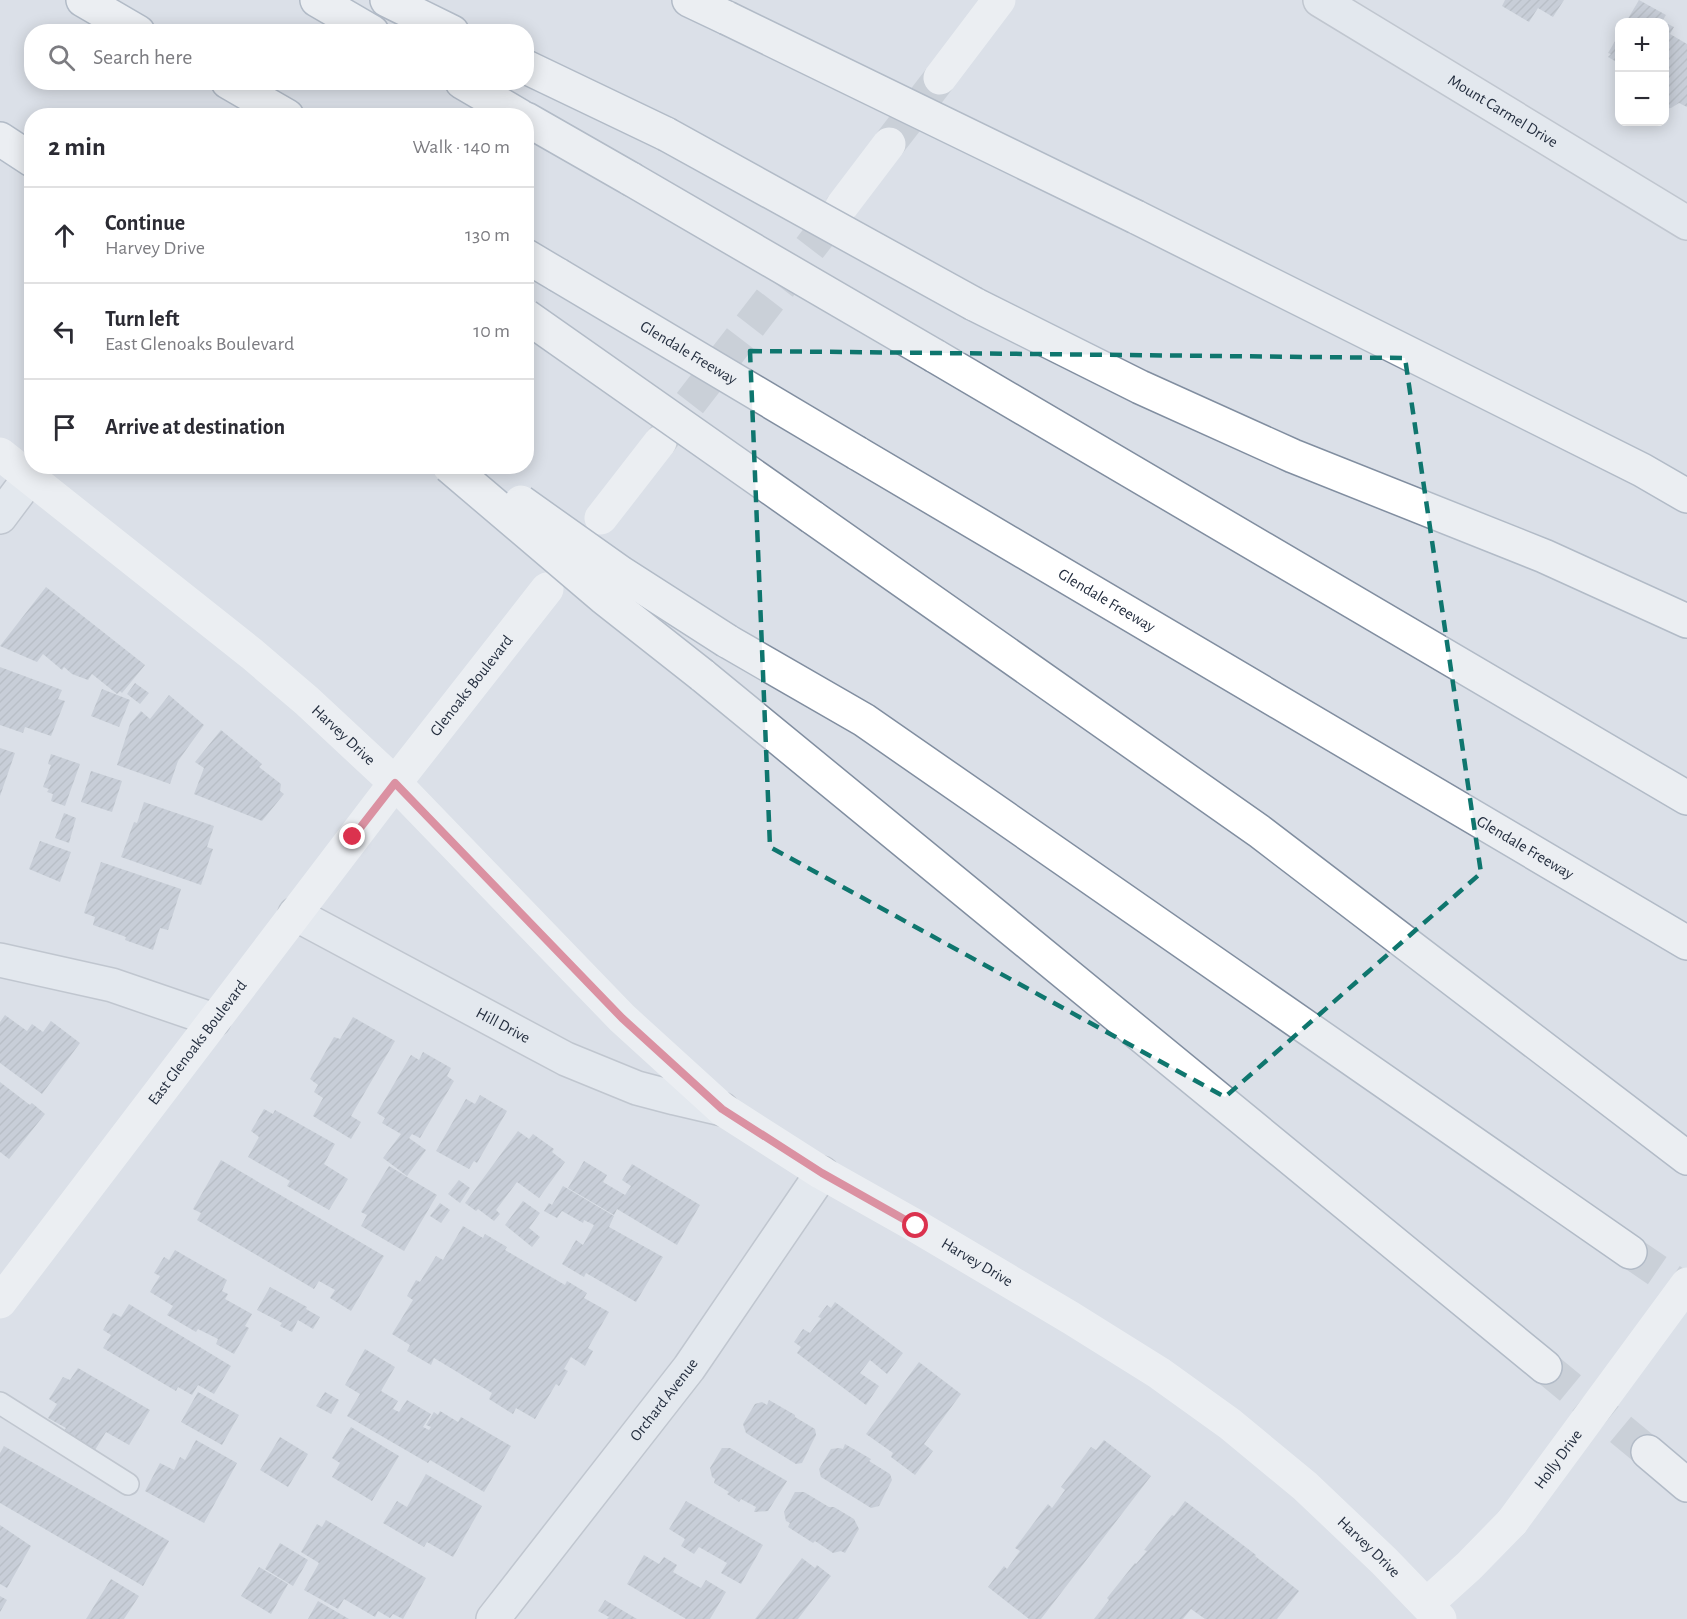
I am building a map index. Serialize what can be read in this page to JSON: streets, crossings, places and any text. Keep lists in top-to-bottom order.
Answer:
{
  "streets": {
    "main road": [
      "Glendale Freeway",
      "Glenoaks Boulevard",
      "Harvey Drive",
      "East Glenoaks Boulevard",
      "Holly Drive"
    ],
    "street": ["Mount Carmel Drive", "Hill Drive", "Orchard Avenue"]
  },
  "crossings": [
    ["Glenoaks Boulevard", "Harvey Drive"],
    ["Glenoaks Boulevard", "East Glenoaks Boulevard"],
    ["Harvey Drive", "Hill Drive"],
    ["Harvey Drive", "East Glenoaks Boulevard"],
    ["Harvey Drive", "Orchard Avenue"],
    ["Harvey Drive", "Holly Drive"],
    ["Hill Drive", "East Glenoaks Boulevard"]
  ],
  "page": {
    "map_buttons": ["+", "−"],
    "search": "Search here",
    "heading": ["2 min", "Walk · 140 m"],
    "list": [
      ["Continue", "Harvey Drive", "130 m"],
      ["Turn left", "East Glenoaks Boulevard", "10 m"],
      "Arrive at destination"
    ]
  }
}
